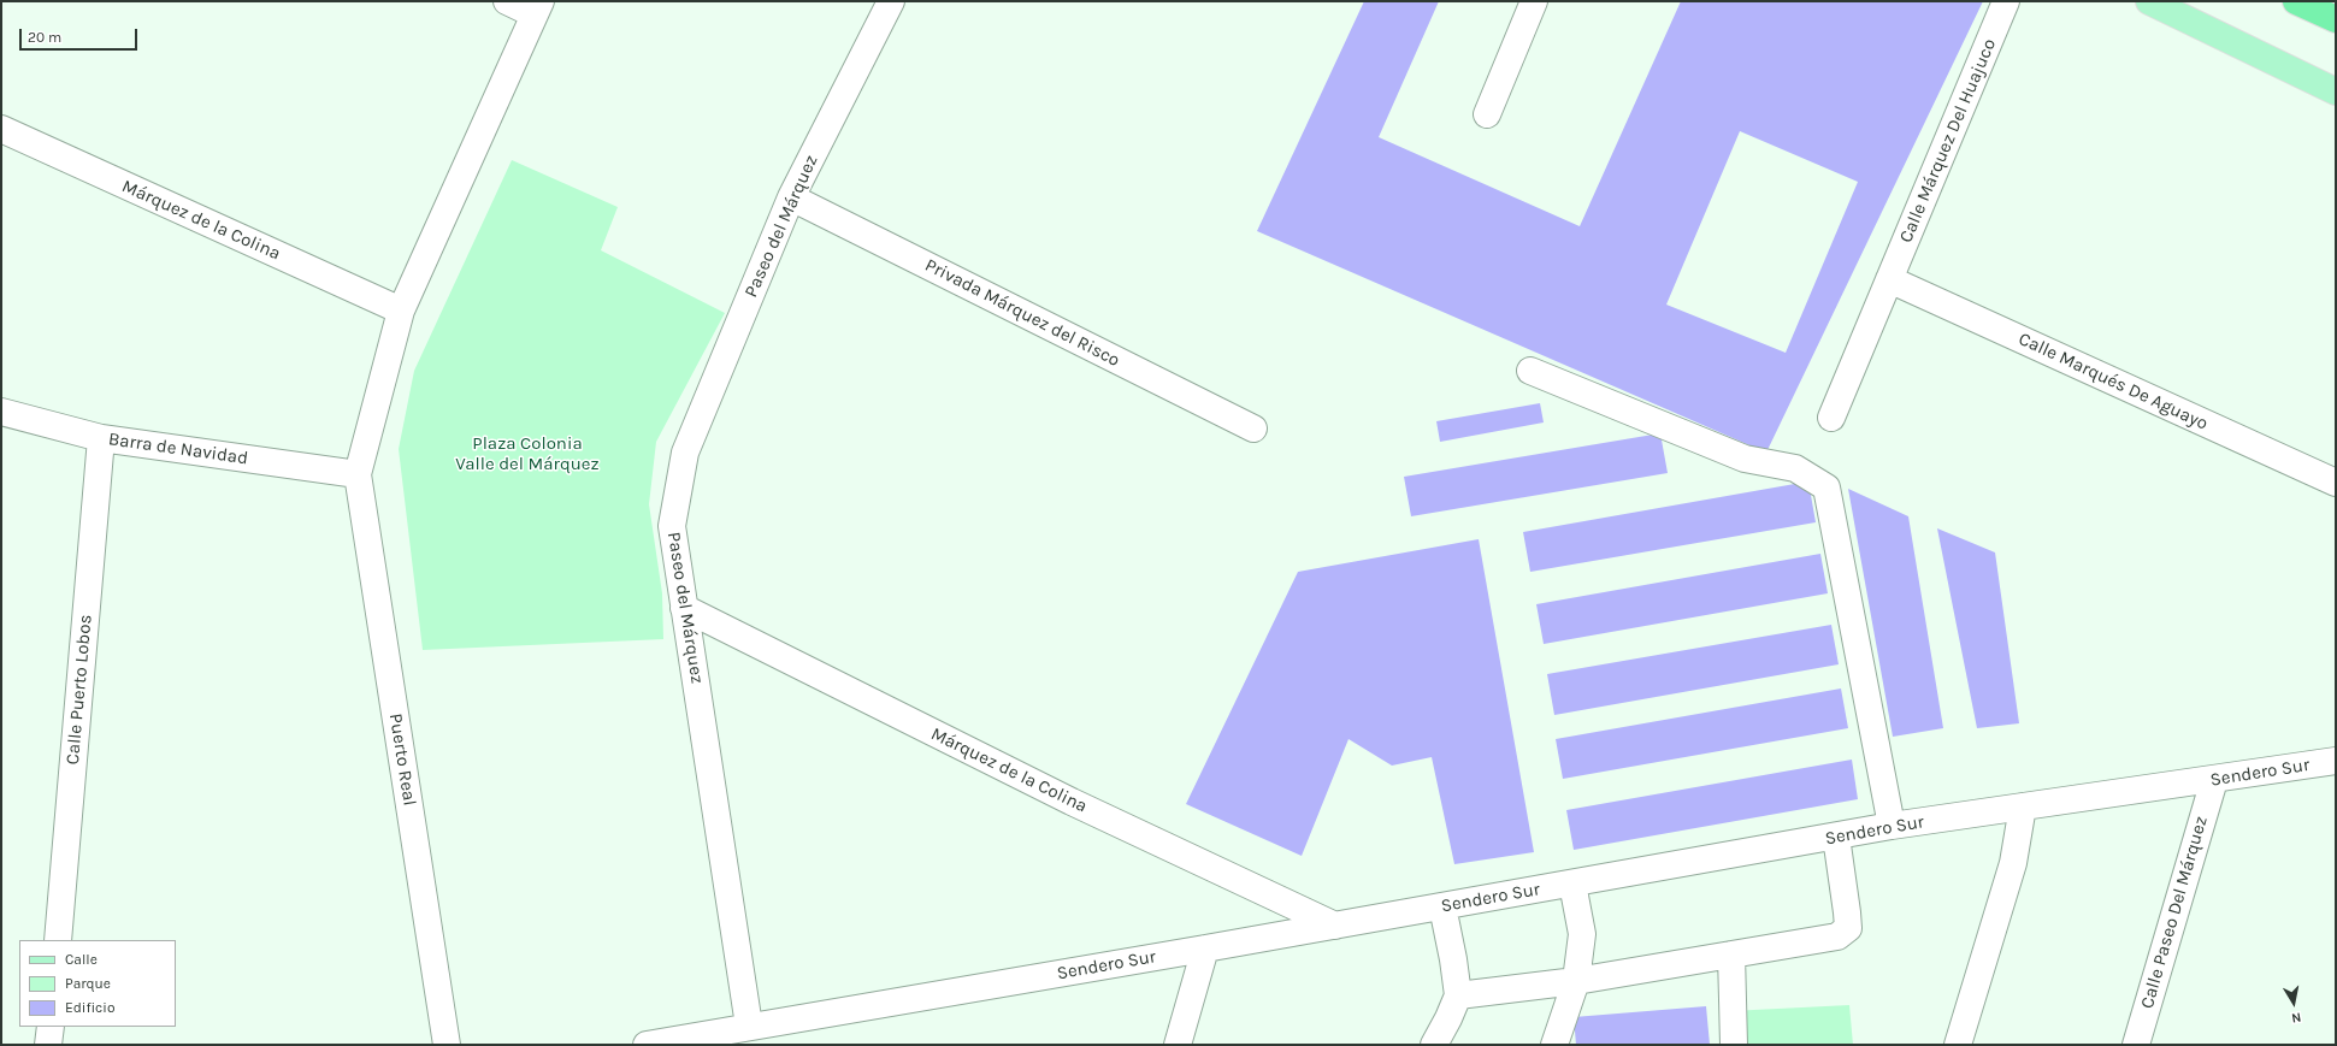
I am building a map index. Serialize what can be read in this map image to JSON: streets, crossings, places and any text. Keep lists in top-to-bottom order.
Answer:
{
  "streets": {
    "street": [
      "Calle Márquez Del Huajuco",
      "Márquez de la Colina",
      "Paseo del Márquez",
      "Privada Márquez del Risco",
      "Calle Marqués De Aguayo",
      "Barra de Navidad",
      "Calle Puerto Lobos",
      "Puerto Real",
      "Sendero Sur",
      "Calle Paseo Del Márquez"
    ]
  },
  "crossings": [
    ["Calle Márquez Del Huajuco", "Calle Marqués De Aguayo"],
    ["Márquez de la Colina", "Paseo del Márquez"],
    ["Márquez de la Colina", "Sendero Sur"],
    ["Paseo del Márquez", "Privada Márquez del Risco"],
    ["Paseo del Márquez", "Sendero Sur"],
    ["Barra de Navidad", "Calle Puerto Lobos"],
    ["Barra de Navidad", "Puerto Real"],
    ["Sendero Sur", "Calle Paseo Del Márquez"]
  ],
  "parks": ["Plaza Colonia Valle del Márquez"],
  "legend": ["Calle", "Parque", "Edificio"],
  "scale_bar": "20 m",
  "north": "bottom"
}
